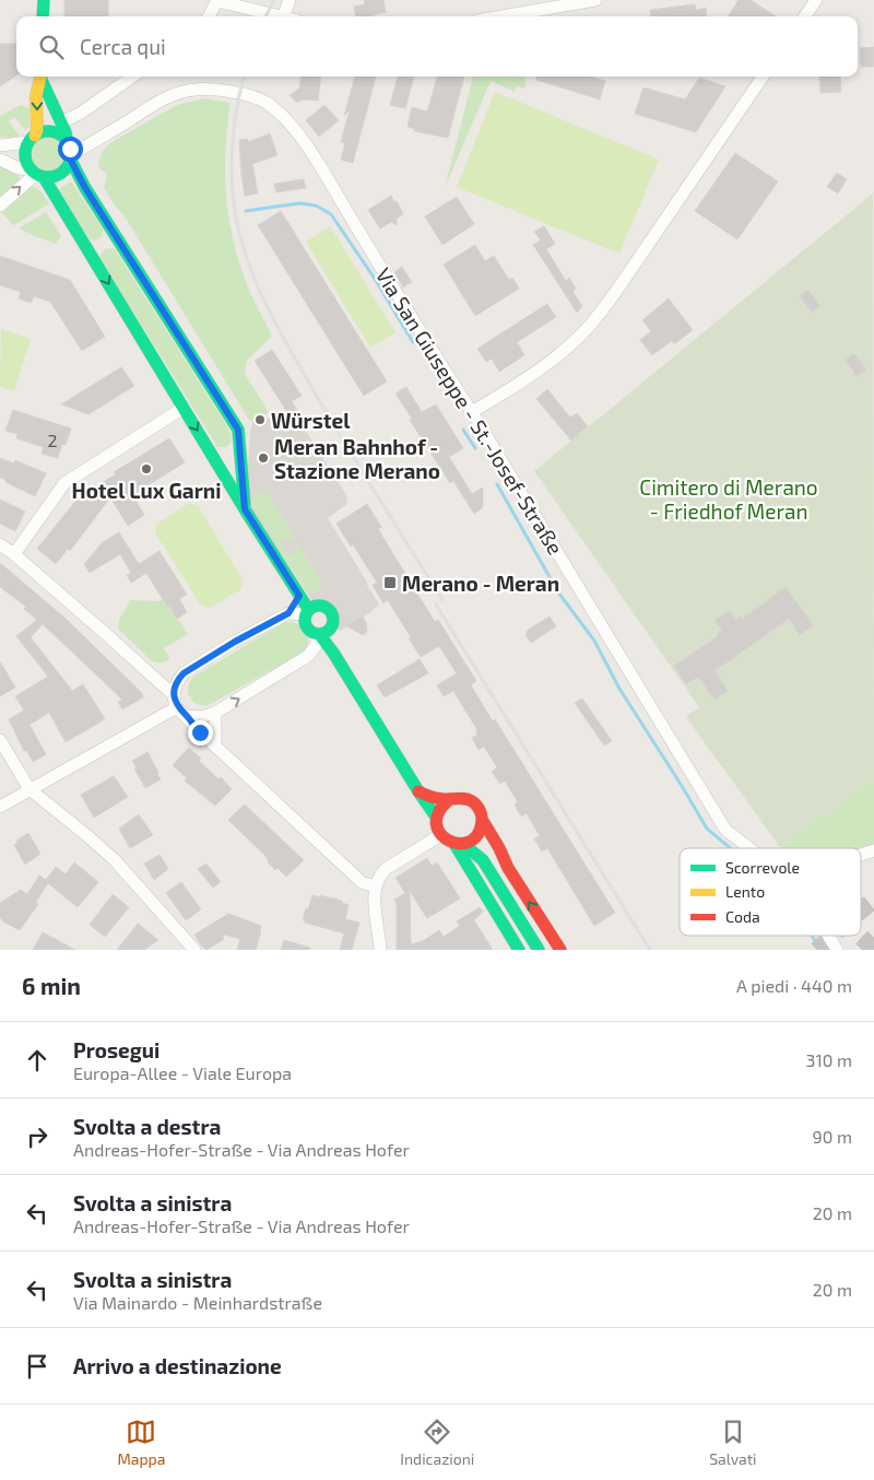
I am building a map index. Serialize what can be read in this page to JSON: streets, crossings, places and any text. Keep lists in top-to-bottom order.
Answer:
{
  "streets": {
    "street": ["Via San Giuseppe - St.-Josef-Straße"]
  },
  "parks": ["Cimitero di Merano - Friedhof Meran"],
  "places": {
    "other": ["Würstel", "Meran Bahnhof - Stazione Merano", "Hotel Lux Garni"],
    "transit": ["Merano - Meran"]
  },
  "house_numbers": ["2"],
  "legend": ["Scorrevole", "Lento", "Coda"],
  "page": {
    "search": "Cerca qui",
    "heading": ["6 min", "A piedi · 440 m"],
    "list": [
      ["Prosegui", "Europa-Allee - Viale Europa", "310 m"],
      ["Svolta a destra", "Andreas-Hofer-Straße - Via Andreas Hofer", "90 m"],
      ["Svolta a sinistra", "Andreas-Hofer-Straße - Via Andreas Hofer", "20 m"],
      ["Svolta a sinistra", "Via Mainardo - Meinhardstraße", "20 m"],
      "Arrivo a destinazione"
    ],
    "nav": ["Mappa", "Indicazioni", "Salvati"]
  }
}
